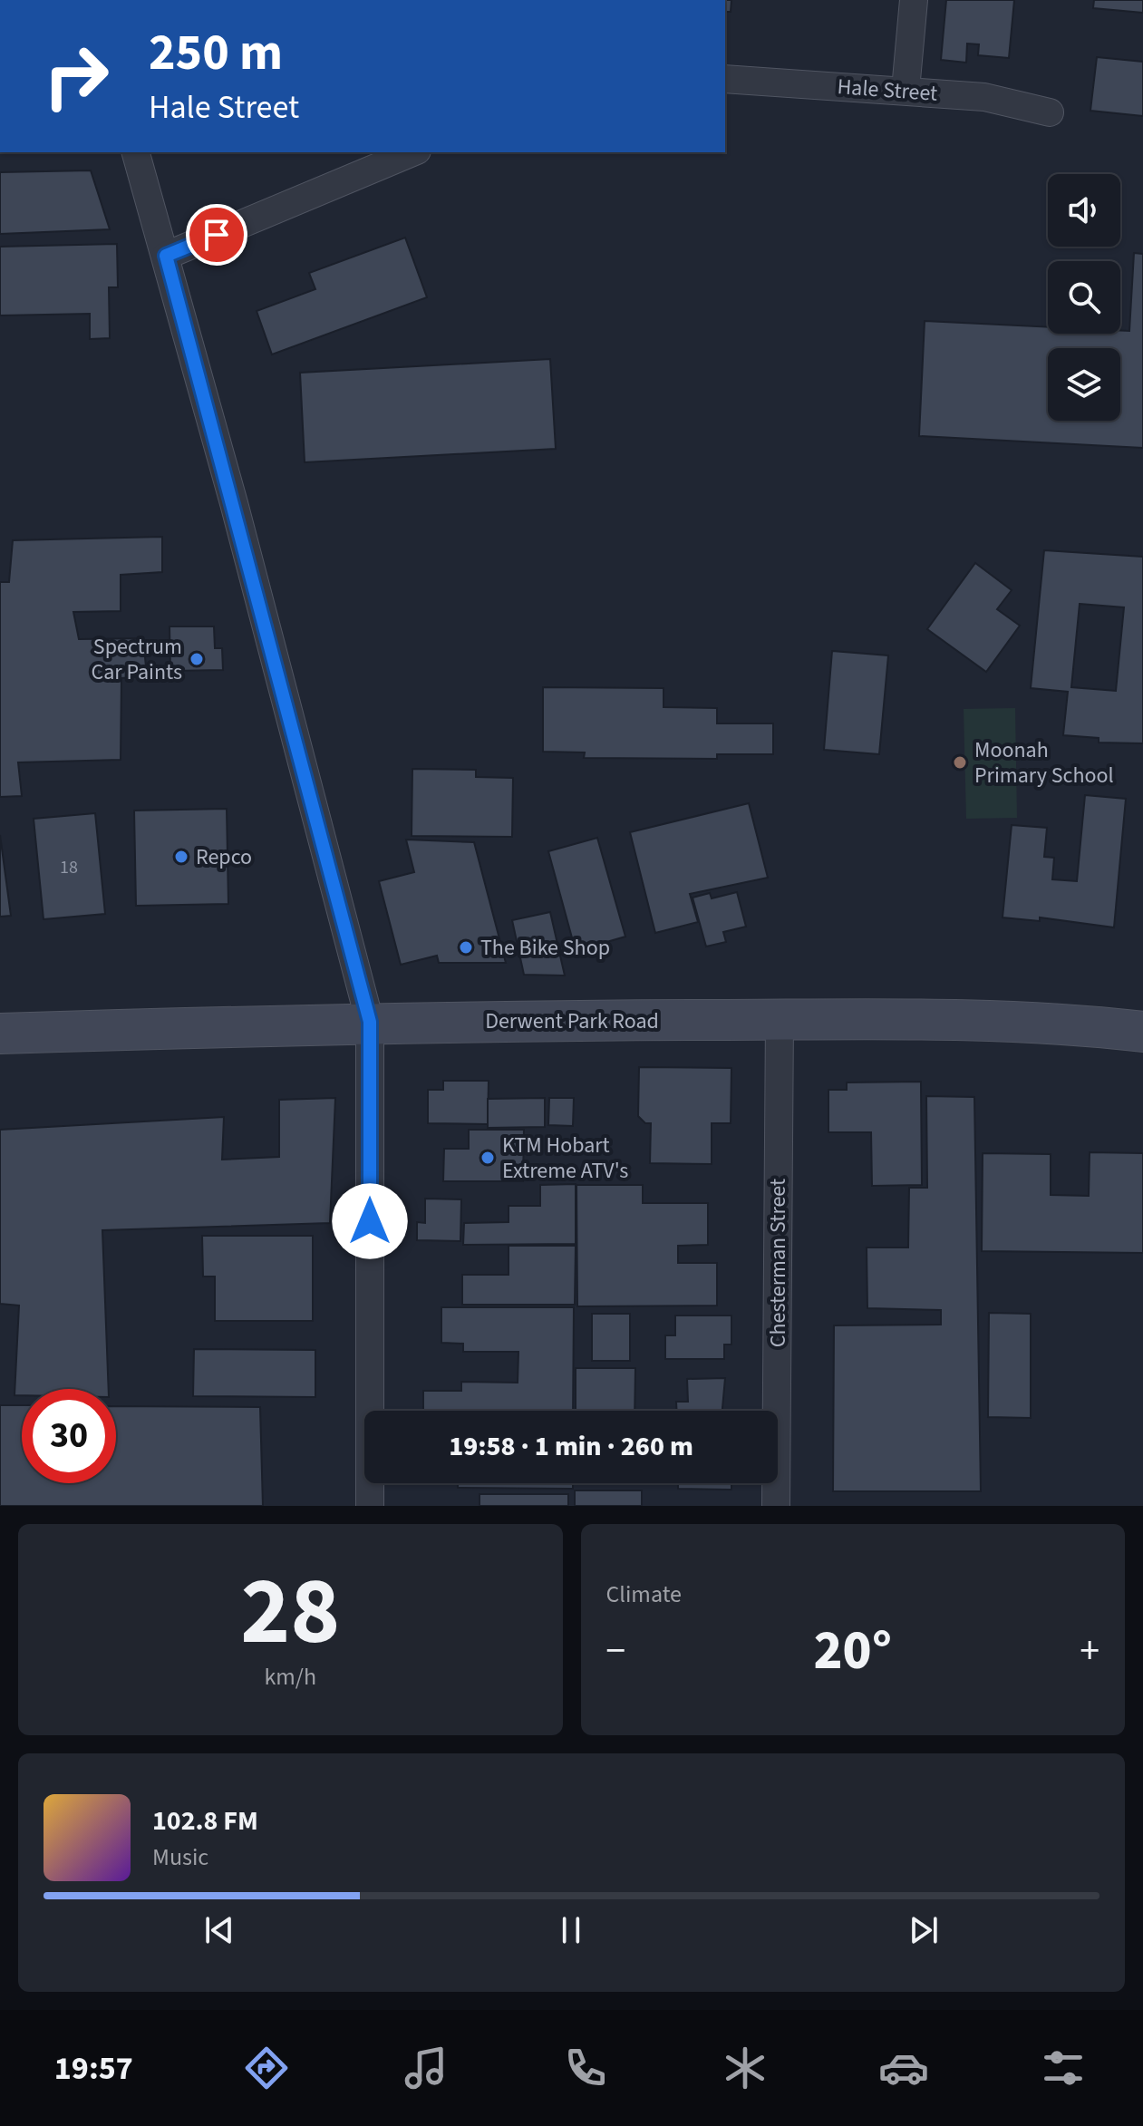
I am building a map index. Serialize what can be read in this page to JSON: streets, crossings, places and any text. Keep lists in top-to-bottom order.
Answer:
{
  "streets": {
    "street": ["Hale Street", "Derwent Park Road", "Chesterman Street"]
  },
  "crossings": [
    ["Derwent Park Road", "Chesterman Street"]
  ],
  "places": [
    "Spectrum Car Paints",
    "Moonah Primary School",
    "Repco",
    "The Bike Shop",
    "KTM Hobart Extreme ATV's"
  ],
  "house_numbers": ["18"],
  "page": {
    "turn": ["250 m", "Hale Street"],
    "limit": "30",
    "trip": "19:58 · 1 min · 260 m",
    "tile": [
      ["28", "km/h"],
      "Climate"
    ],
    "heat": ["−", "20°", "+"],
    "song": ["102.8 FM", "Music"],
    "tabs": "19:57"
  }
}
